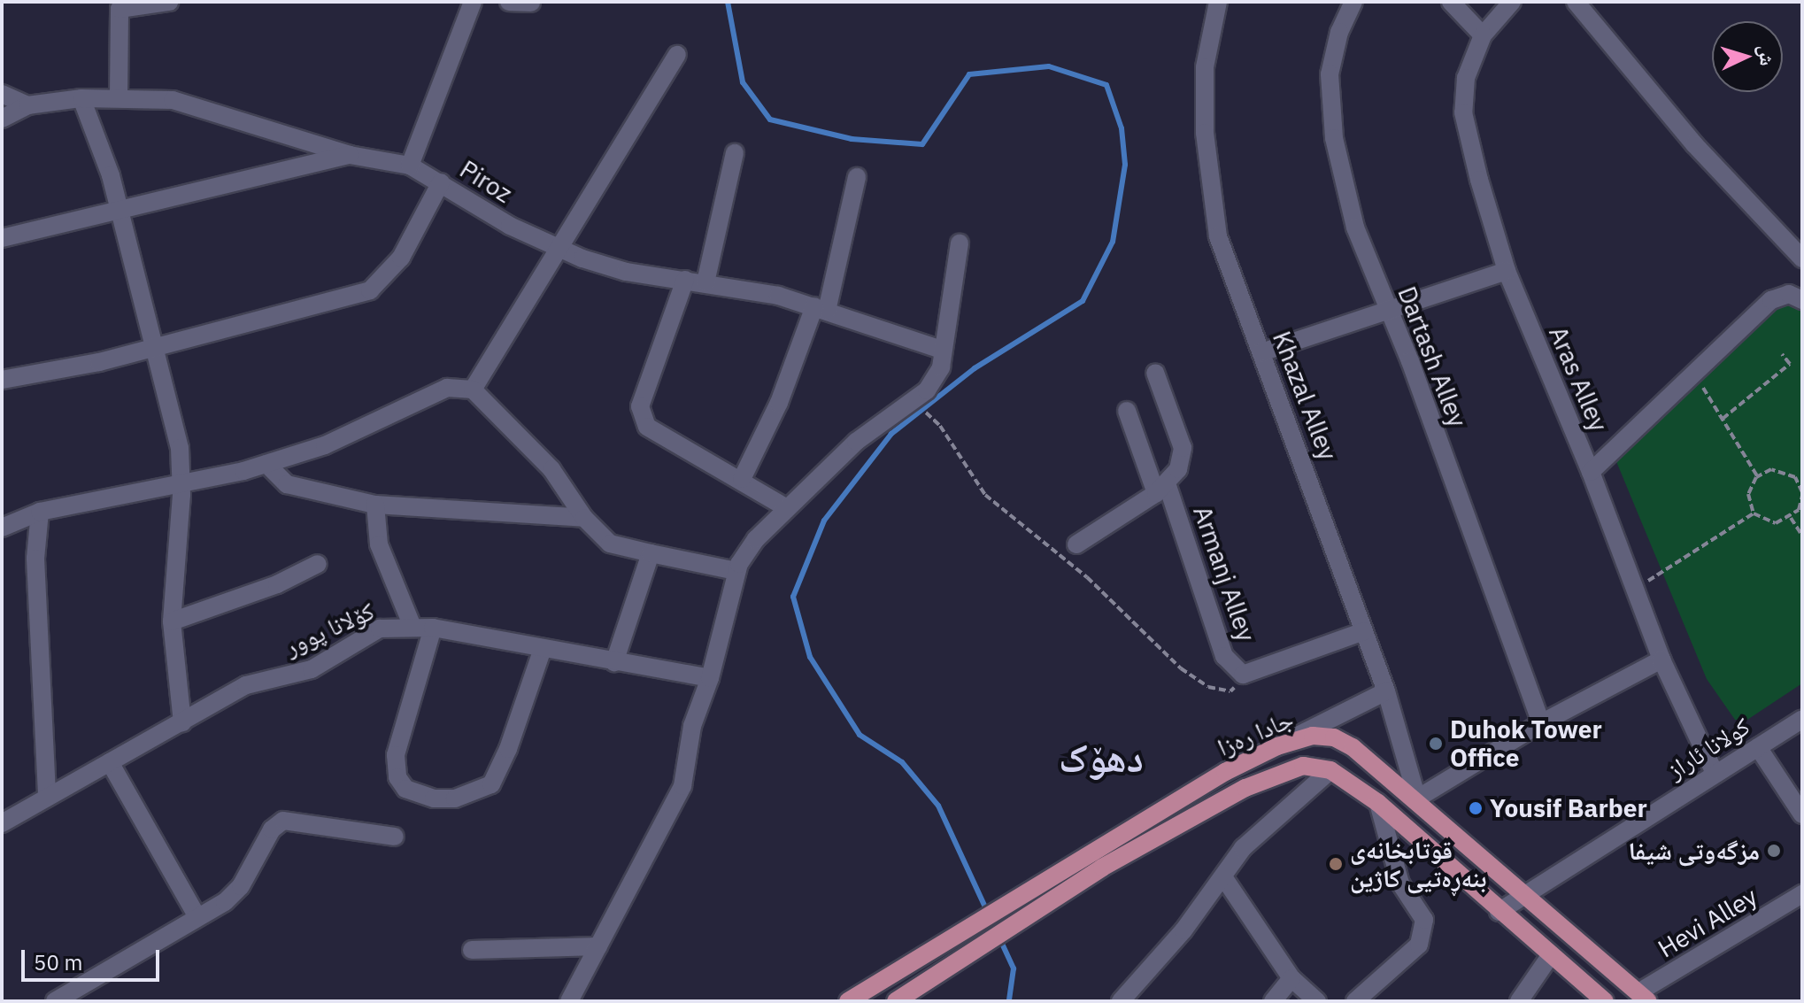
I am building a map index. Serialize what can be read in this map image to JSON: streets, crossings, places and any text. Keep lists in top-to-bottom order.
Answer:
{
  "streets": {
    "main road": ["جادا ره‌زا"],
    "street": [
      "Piroz",
      "Dartash Alley",
      "Aras Alley",
      "Khazal Alley",
      "Armanj Alley",
      "کۆلانا پوور",
      "کولانا ئاراز",
      "Hevi Alley"
    ]
  },
  "crossings": [
    ["Aras Alley", "کولانا ئاراز"],
    ["Khazal Alley", "جادا ره‌زا"],
    ["جادا ره‌زا", "کولانا ئاراز"],
    ["جادا ره‌زا", "Hevi Alley"]
  ],
  "districts": ["دھۆک"],
  "places": [
    "Duhok Tower Office",
    "Yousif Barber",
    "مزگەوتی شیفا",
    "قوتابخانەی بنەڕەتیی کاژین"
  ],
  "scale_bar": "50 m",
  "north": "right"
}
